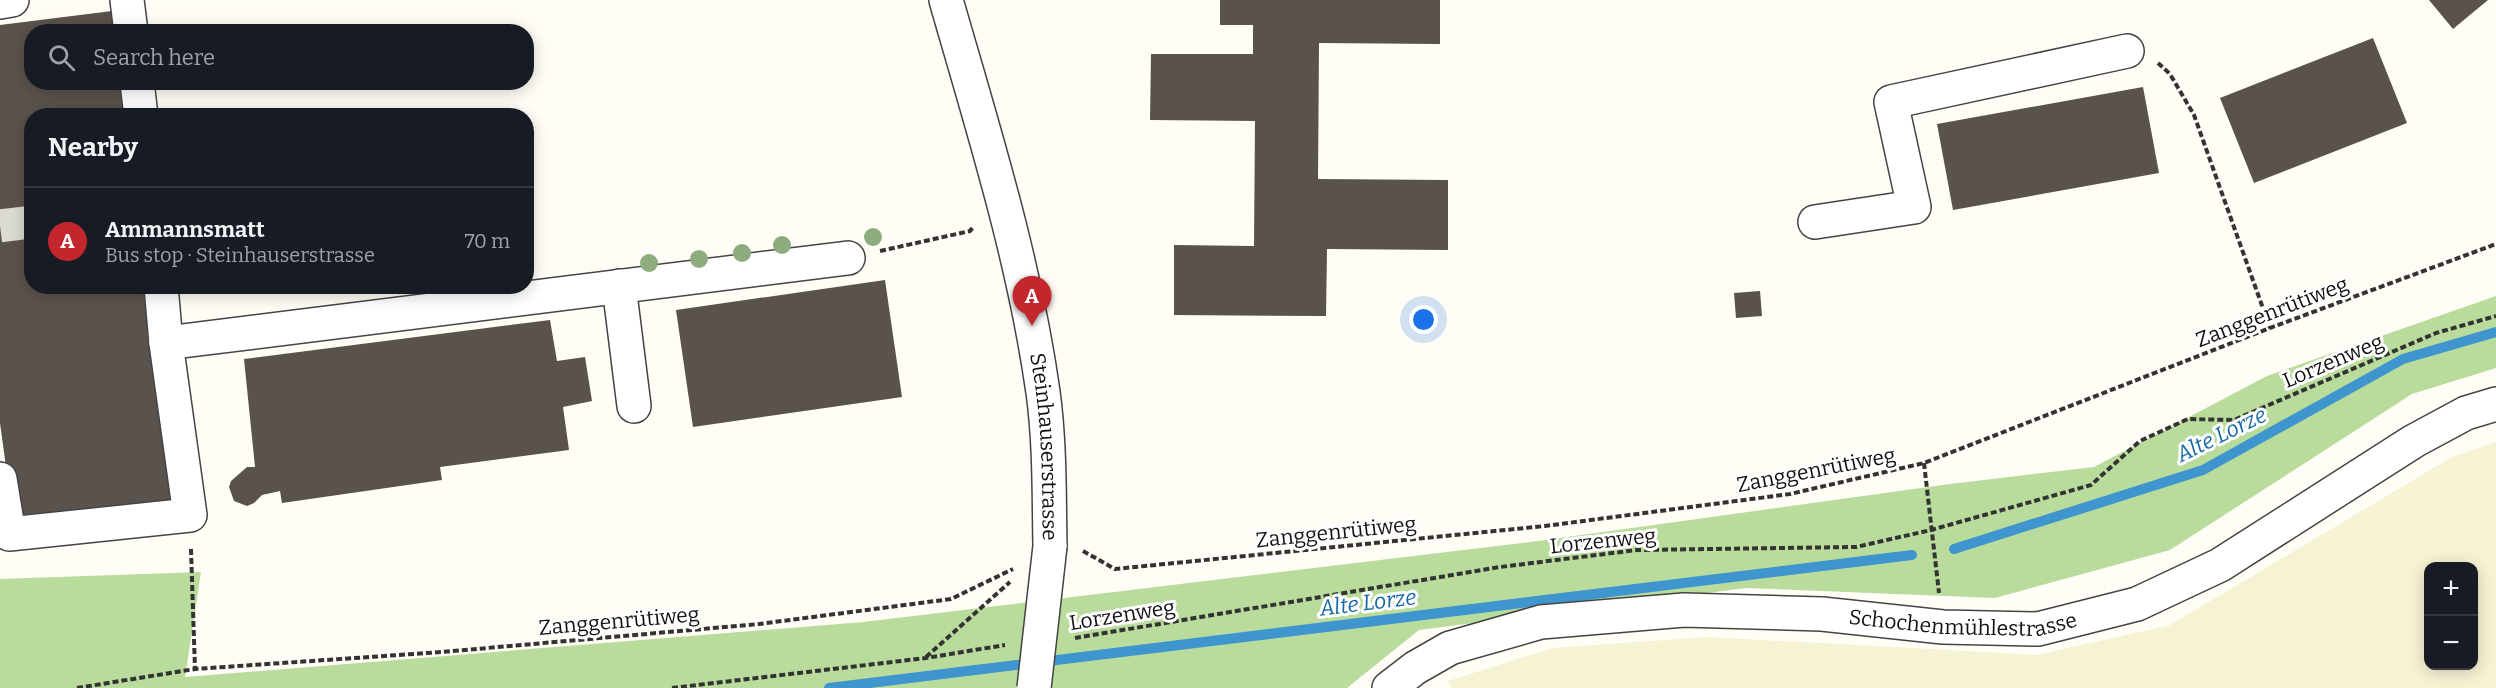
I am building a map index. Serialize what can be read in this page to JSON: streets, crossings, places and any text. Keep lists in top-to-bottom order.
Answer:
{
  "streets": {
    "street": ["Steinhauserstrasse", "Schochenmühlestrasse"],
    "path": ["Zanggenrütiweg", "Lorzenweg"]
  },
  "crossings": [
    ["Zanggenrütiweg", "Steinhauserstrasse"]
  ],
  "water": ["Alte Lorze"],
  "page": {
    "search": "Search here",
    "heading": "Nearby",
    "list": [
      {
        "mark": "A",
        "name": "Ammannsmatt",
        "note": "Bus stop · Steinhauserstrasse",
        "value": "70 m"
      }
    ],
    "pins": "A",
    "map_buttons": ["+", "−"]
  }
}
